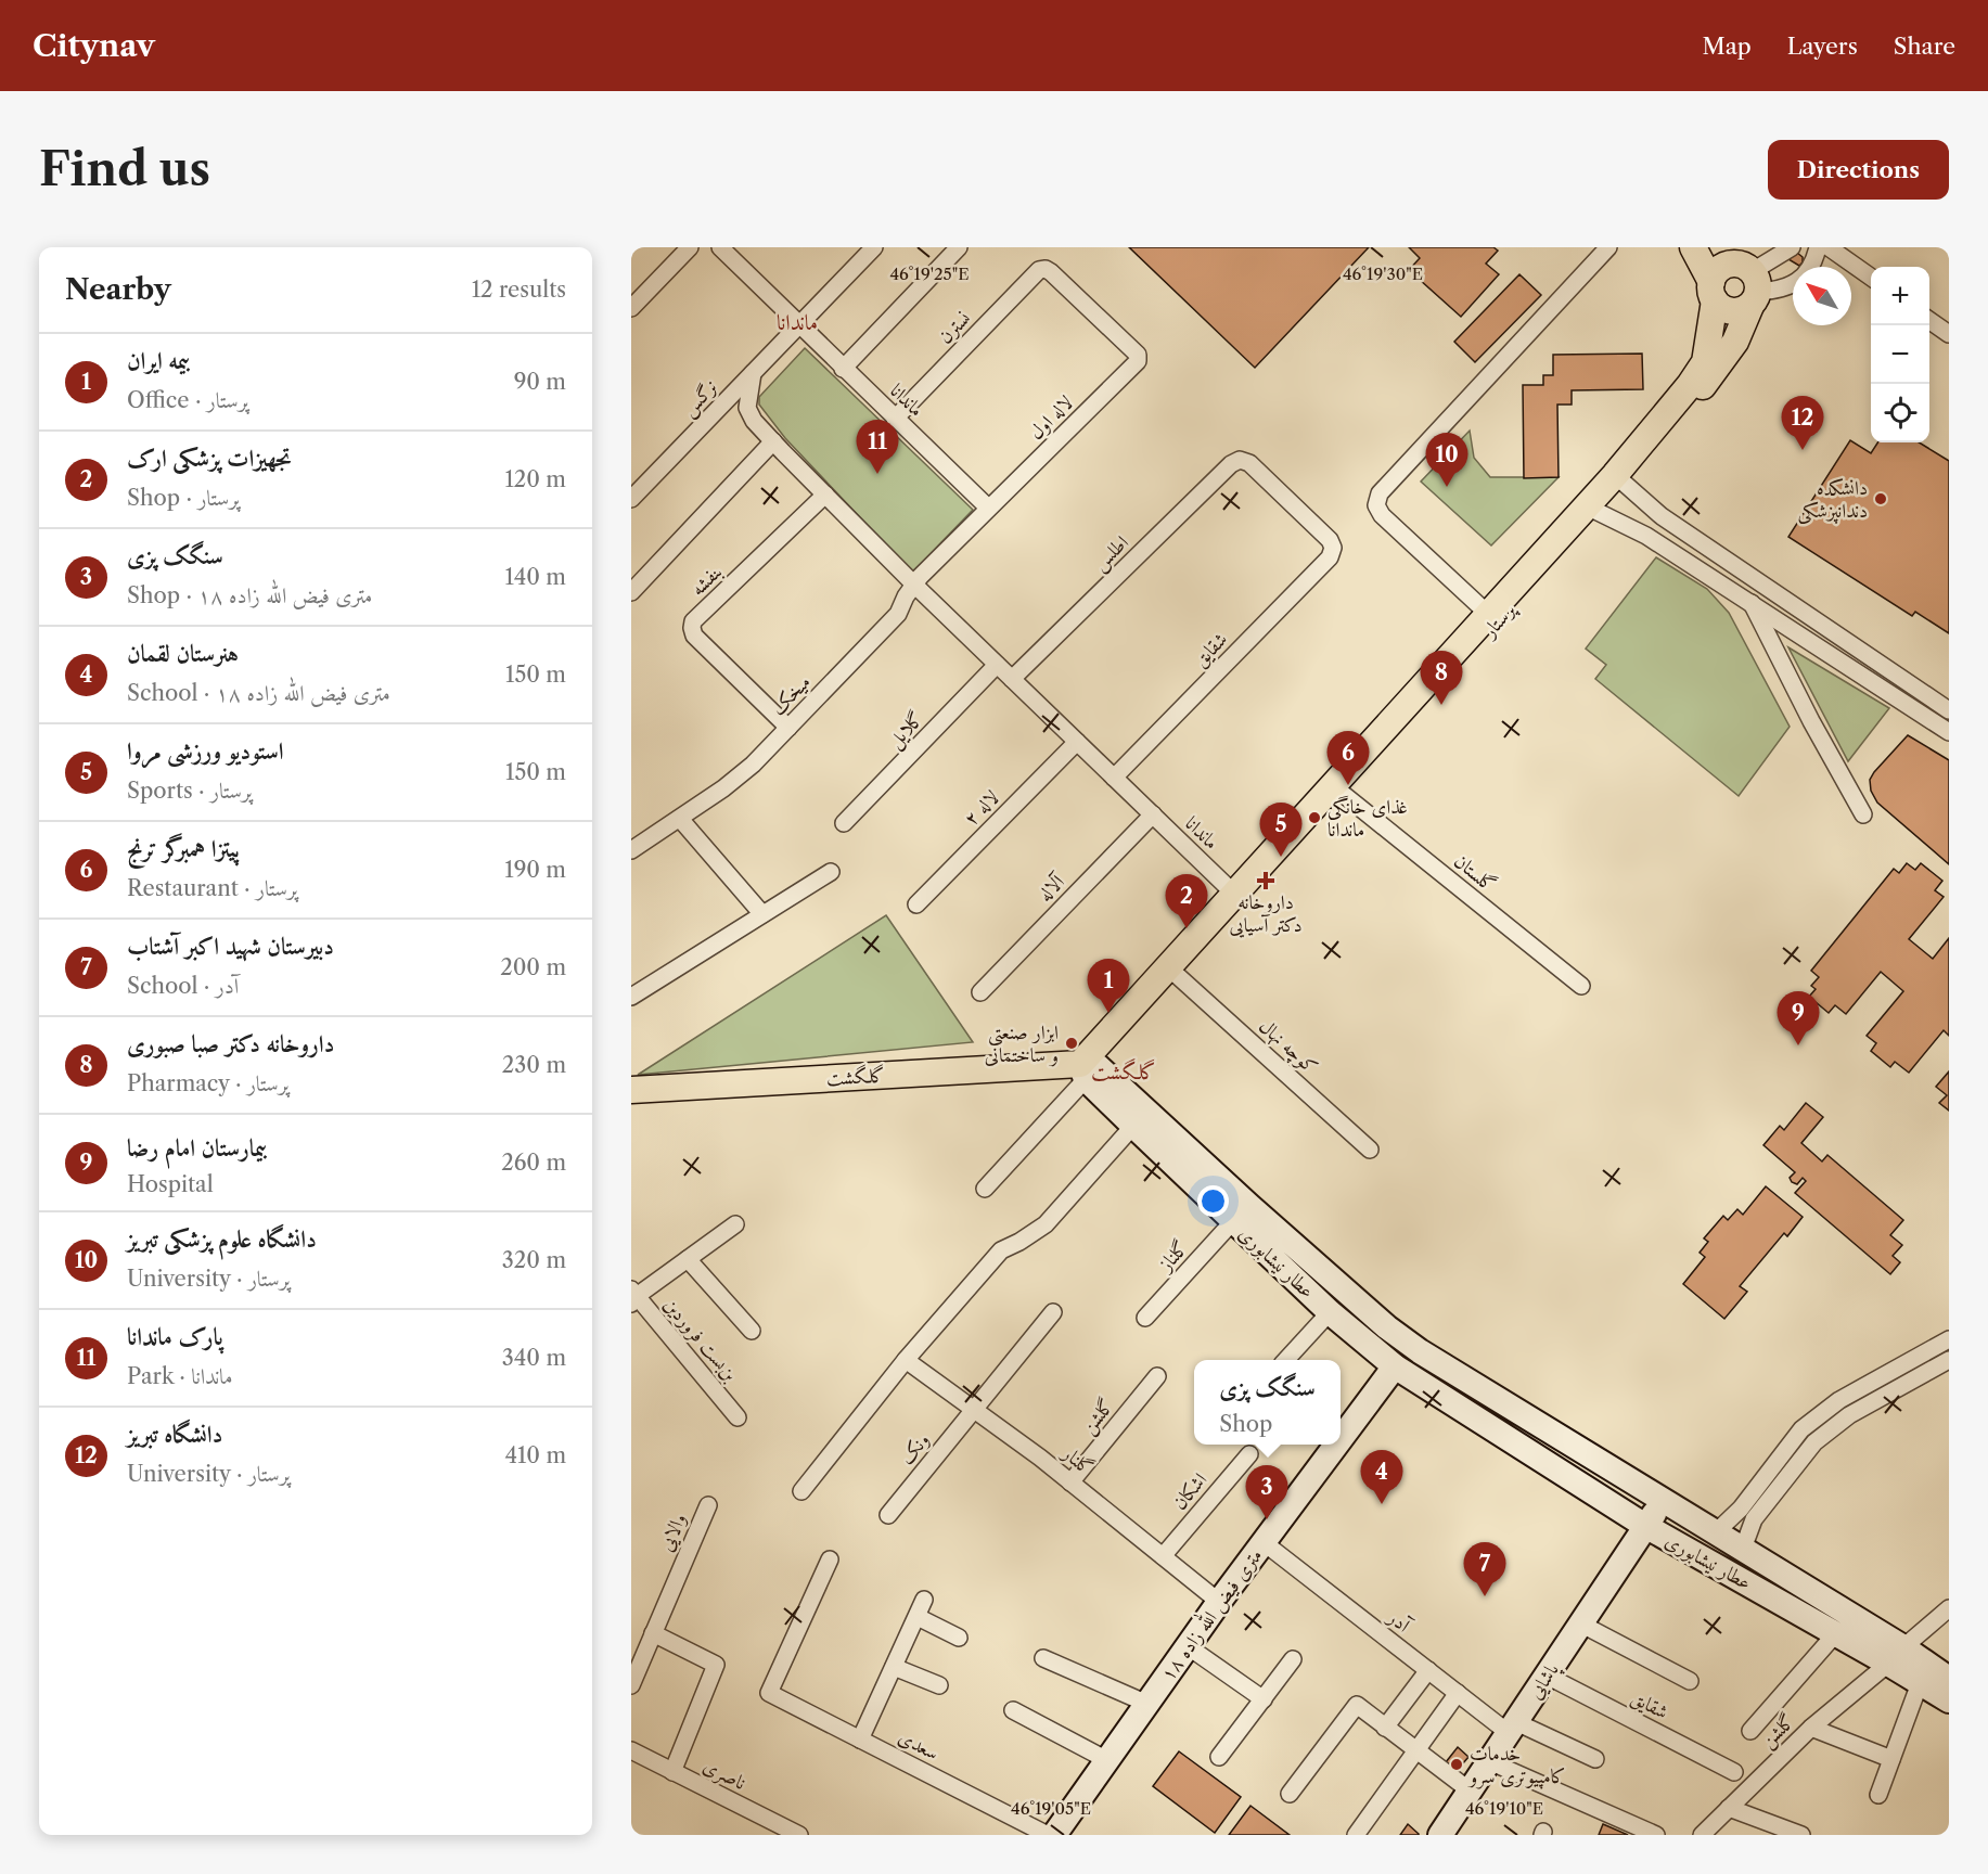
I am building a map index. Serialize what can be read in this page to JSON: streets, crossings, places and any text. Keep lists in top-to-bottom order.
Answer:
{
  "streets": {
    "main road": [
      "پرستار",
      "گلگشت",
      "عطار نیشابوری",
      "۱۸ متری فیض الله زاده",
      "پاشایی"
    ],
    "street": [
      "نسترن",
      "نرگس",
      "ماندانا",
      "لاله اول",
      "اطلس",
      "بنفشه",
      "شقایق",
      "میخک",
      "گلایل",
      "لاله ۲",
      "گلستان",
      "آلاله",
      "کوچه نهال",
      "گلناز",
      "بن‌بست فروردین",
      "گلشن",
      "ونک",
      "گلنار",
      "اشکان",
      "والایی",
      "آدر",
      "سعدی",
      "ناصری"
    ]
  },
  "crossings": [
    ["نسترن", "ماندانا"],
    ["نسترن", "لاله اول"],
    ["نرگس", "ماندانا"],
    ["ماندانا", "لاله اول"],
    ["ماندانا", "اطلس"],
    ["ماندانا", "بنفشه"],
    ["ماندانا", "پرستار"],
    ["ماندانا", "شقایق"],
    ["ماندانا", "میخک"],
    ["ماندانا", "گلایل"],
    ["ماندانا", "لاله ۲"],
    ["ماندانا", "آلاله"],
    ["اطلس", "شقایق"],
    ["بنفشه", "میخک"],
    ["پرستار", "گلستان"],
    ["پرستار", "کوچه نهال"],
    ["پرستار", "گلگشت"],
    ["پرستار", "عطار نیشابوری"],
    ["شقایق", "پاشایی"],
    ["گلگشت", "عطار نیشابوری"],
    ["گلناز", "عطار نیشابوری"],
    ["عطار نیشابوری", "گلشن"],
    ["عطار نیشابوری", "۱۸ متری فیض الله زاده"],
    ["عطار نیشابوری", "پاشایی"],
    ["گلشن", "گلنار"],
    ["ونک", "گلنار"],
    ["گلنار", "اشکان"],
    ["گلنار", "۱۸ متری فیض الله زاده"],
    ["۱۸ متری فیض الله زاده", "آدر"],
    ["آدر", "پاشایی"]
  ],
  "districts": ["ماندانا", "گلگشت"],
  "places": {
    "other": [
      "دانشکده دندانپزشکی",
      "غذای خانگی ماندانا",
      "ابزار صنعتی و ساختمانی",
      "خدمات کامپیوتری سرو"
    ],
    "health": ["داروخانه دکتر آسیایی"]
  },
  "north": "top left",
  "page": {
    "header": "Citynav",
    "nav": ["Map", "Layers", "Share"],
    "buttons": "Directions",
    "title": "Find us",
    "heading": ["Nearby", "12 results"],
    "map_buttons": ["+", "−"],
    "list": [
      {
        "mark": "1",
        "name": "بیمه ایران",
        "note": "Office · پرستار",
        "value": "90 m"
      },
      {
        "mark": "2",
        "name": "تجهیزات پزشکی ارک",
        "note": "Shop · پرستار",
        "value": "120 m"
      },
      {
        "mark": "3",
        "name": "سنگک پزی",
        "note": "Shop · ۱۸ متری فیض الله زاده",
        "value": "140 m"
      },
      {
        "mark": "4",
        "name": "هنرستان لقمان",
        "note": "School · ۱۸ متری فیض الله زاده",
        "value": "150 m"
      },
      {
        "mark": "5",
        "name": "استودیو ورزشی مروا",
        "note": "Sports · پرستار",
        "value": "150 m"
      },
      {
        "mark": "6",
        "name": "پیتزا همبرگر ترنج",
        "note": "Restaurant · پرستار",
        "value": "190 m"
      },
      {
        "mark": "7",
        "name": "دبیرستان شهید اکبر آشتاب",
        "note": "School · آدر",
        "value": "200 m"
      },
      {
        "mark": "8",
        "name": "داروخانه دکتر صبا صبوری",
        "note": "Pharmacy · پرستار",
        "value": "230 m"
      },
      {
        "mark": "9",
        "name": "بیمارستان امام رضا",
        "note": "Hospital",
        "value": "260 m"
      },
      {
        "mark": "10",
        "name": "دانشگاه علوم پزشکی تبریز",
        "note": "University · پرستار",
        "value": "320 m"
      },
      {
        "mark": "11",
        "name": "پارک ماندانا",
        "note": "Park · ماندانا",
        "value": "340 m"
      },
      {
        "mark": "12",
        "name": "دانشگاه تبریز",
        "note": "University · پرستار",
        "value": "410 m"
      }
    ],
    "pins": [
      "12",
      "11",
      "10",
      "8",
      "6",
      "5",
      "2",
      "1",
      "9",
      "4",
      "3",
      "7"
    ],
    "popup": ["سنگک پزی", "Shop"]
  },
  "coordinates": [
    "46°19'25\"E",
    "46°19'30\"E",
    "46°19'05\"E",
    "46°19'10\"E"
  ]
}
